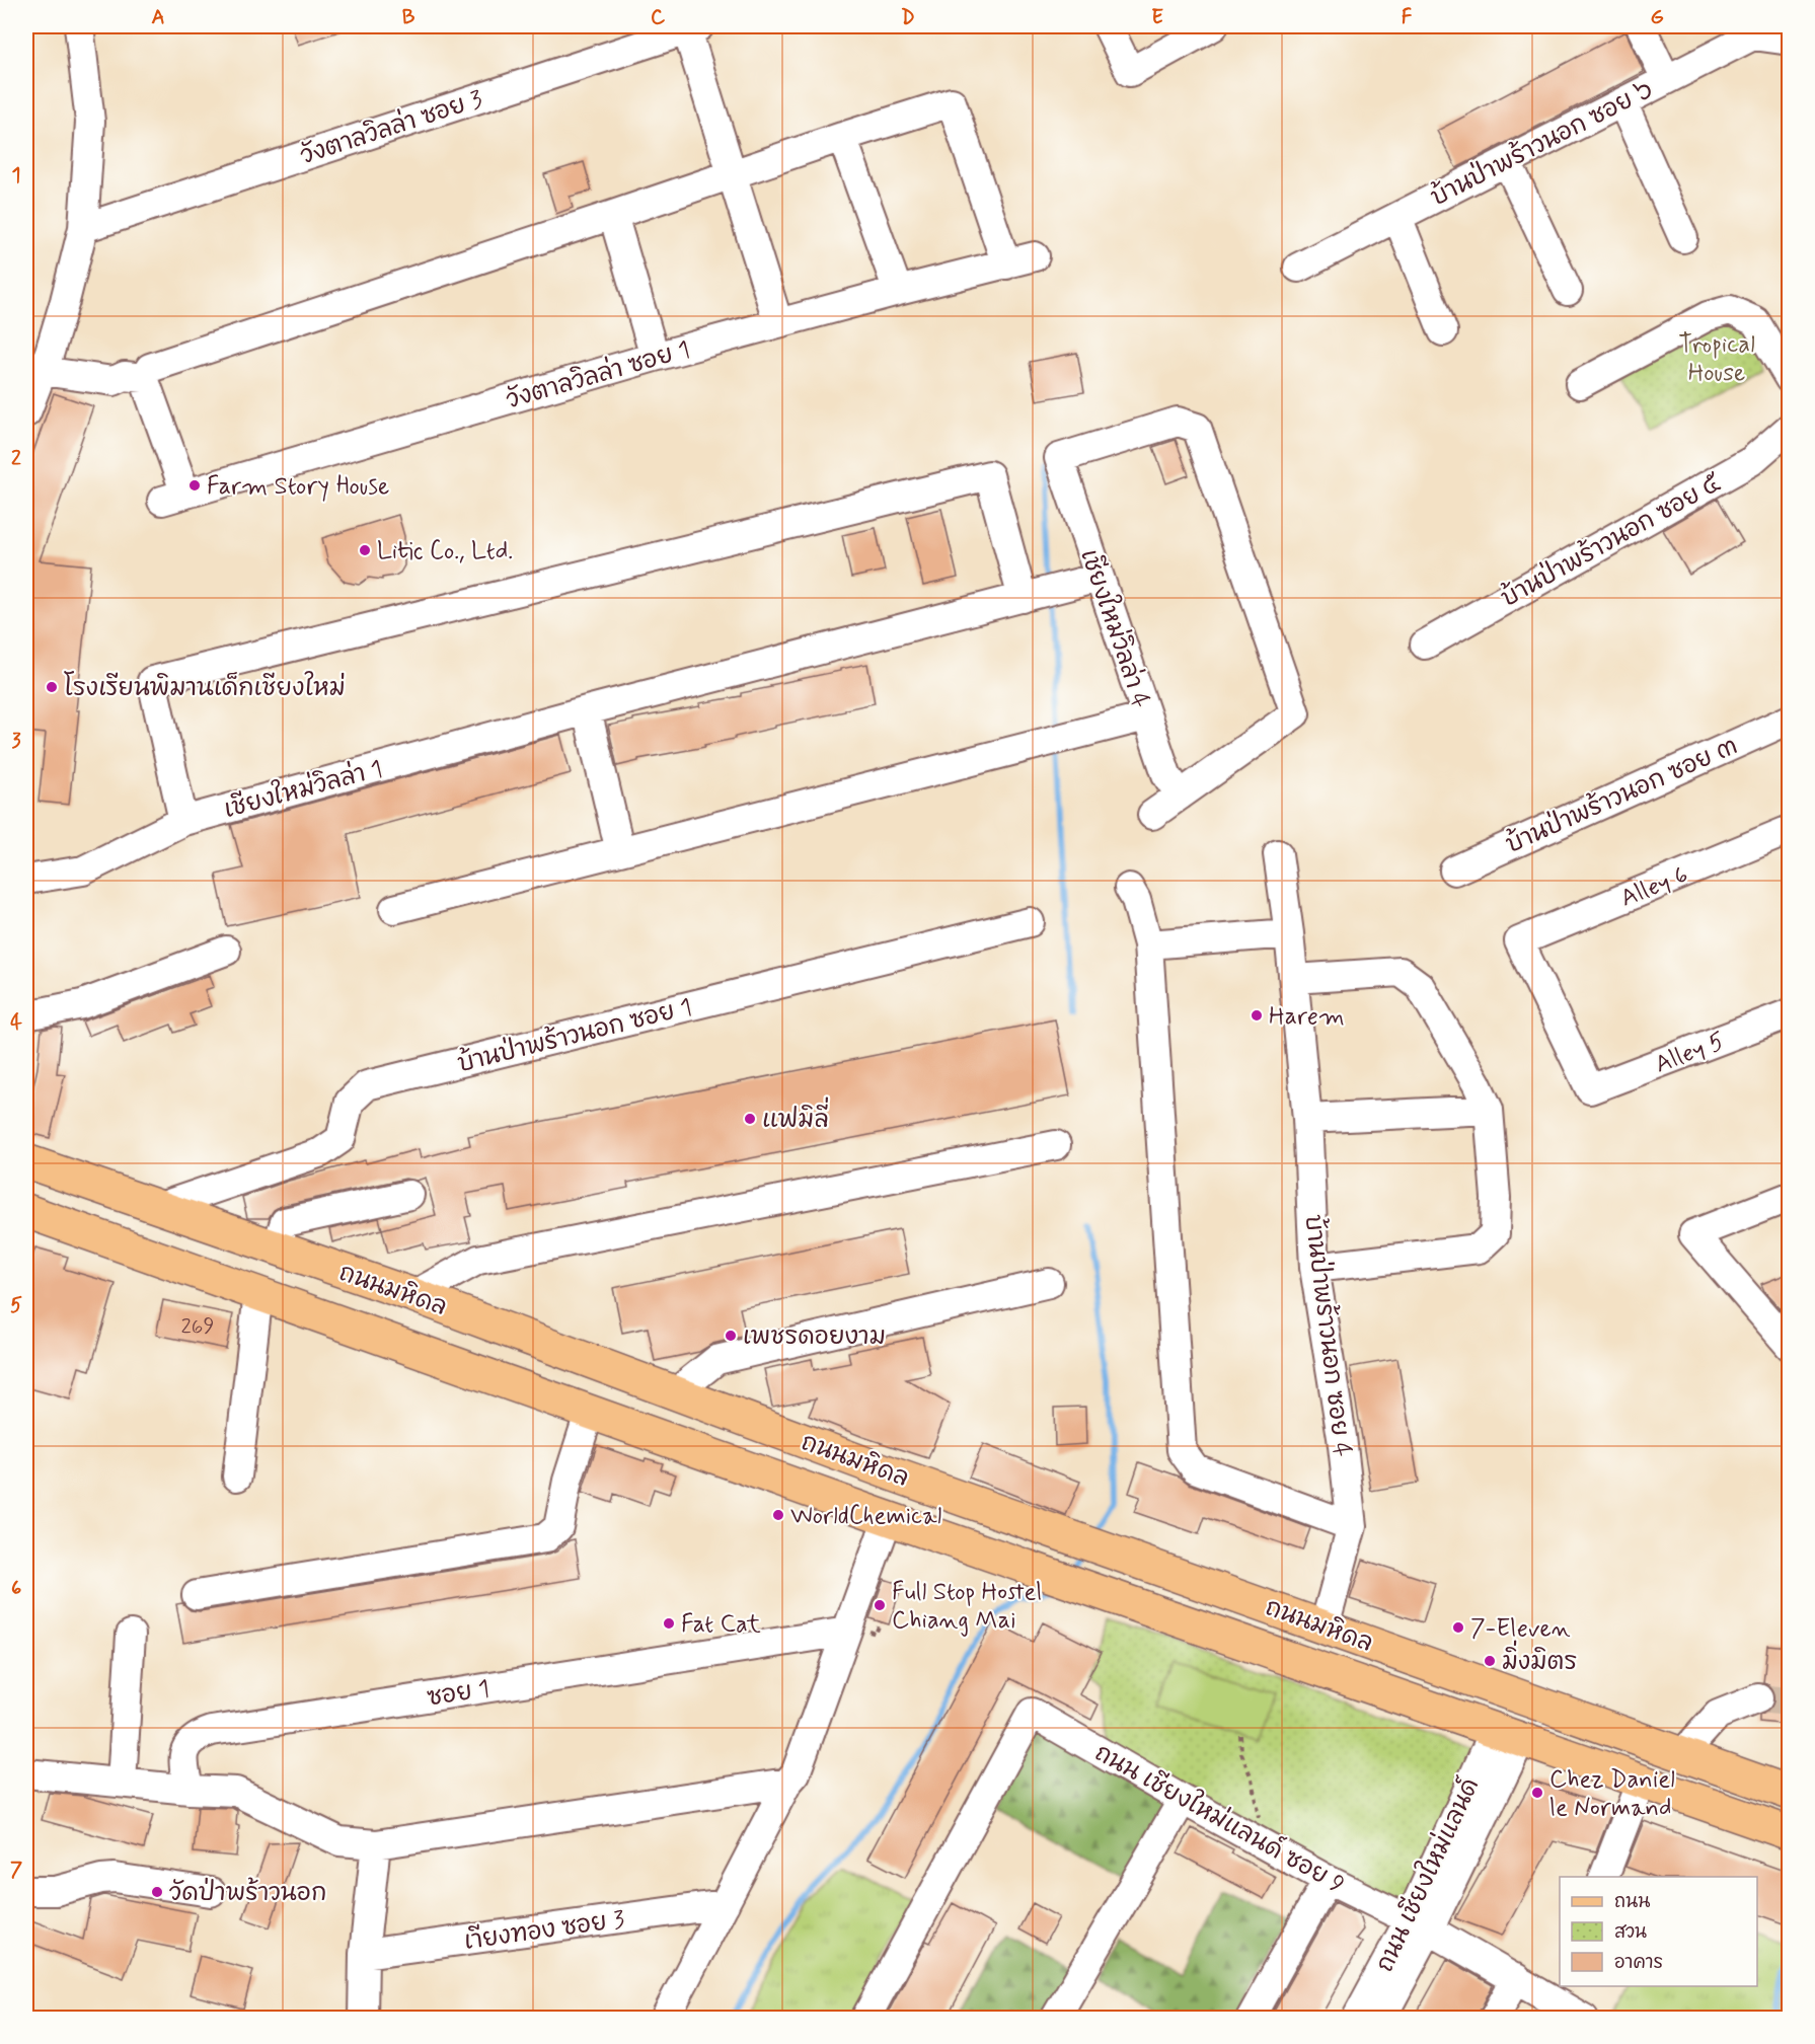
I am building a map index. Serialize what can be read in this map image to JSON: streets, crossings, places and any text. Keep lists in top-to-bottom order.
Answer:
{
  "streets": {
    "main road": ["ถนนมหิดล"],
    "street": [
      "วังตาลวิลล่า ซอย 3",
      "บ้านป่าพร้าวนอก ซอย ๖",
      "วังตาลวิลล่า ซอย 1",
      "บ้านป่าพร้าวนอก ซอย ๕",
      "เชียงใหม่วิลล่า 4",
      "เชียงใหม่วิลล่า 1",
      "บ้านป่าพร้าวนอก ซอย ๓",
      "Alley 6",
      "บ้านป่าพร้าวนอก ซอย 1",
      "Alley 5",
      "บ้านป่าพร้าวนอก ซอย 4",
      "ซอย 1",
      "ถนน เชียงใหม่แลนด์ ซอย 9",
      "ถนน เชียงใหม่แลนด์",
      "เาียงทอง ซอย 3"
    ]
  },
  "crossings": [
    ["เชียงใหม่วิลล่า 4", "เชียงใหม่วิลล่า 1"],
    ["Alley 6", "Alley 5"],
    ["บ้านป่าพร้าวนอก ซอย 1", "ถนนมหิดล"],
    ["ถนนมหิดล", "บ้านป่าพร้าวนอก ซอย 4"],
    ["ถนนมหิดล", "ถนน เชียงใหม่แลนด์"],
    ["ถนน เชียงใหม่แลนด์ ซอย 9", "ถนน เชียงใหม่แลนด์"]
  ],
  "parks": ["Tropical House"],
  "places": [
    "Farm Story House",
    "Litic Co., Ltd.",
    "โรงเรียนพิมานเด็กเชียงใหม่",
    "Harem",
    "แฟมิลี่",
    "เพชรดอยงาม",
    "WorldChemical",
    "Full Stop Hostel Chiang Mai",
    "Fat Cat",
    "7-Eleven",
    "มิ่งมิตร",
    "Chez Daniel le Normand",
    "วัดป่าพร้าวนอก"
  ],
  "house_numbers": ["269"],
  "legend": ["ถนน", "สวน", "อาคาร"],
  "grid": {
    "columns": [
      "A",
      "B",
      "C",
      "D",
      "E",
      "F",
      "G"
    ],
    "rows": [
      "1",
      "2",
      "3",
      "4",
      "5",
      "6",
      "7"
    ]
  }
}
